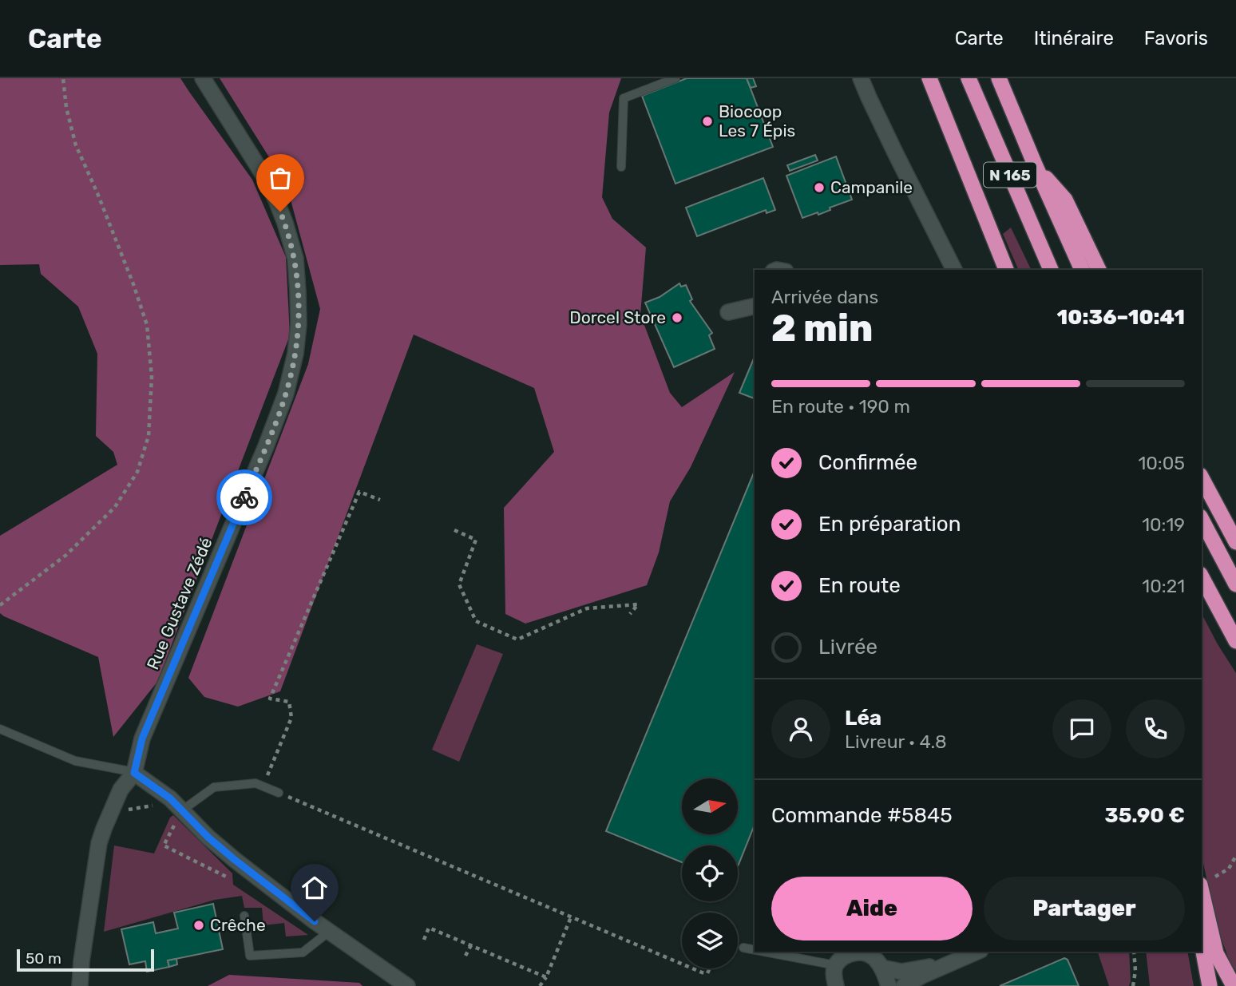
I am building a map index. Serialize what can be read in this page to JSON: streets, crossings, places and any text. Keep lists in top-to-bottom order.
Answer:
{
  "streets": {
    "highway": ["N 165"],
    "street": ["Rue Gustave Zédé"]
  },
  "places": [
    "Biocoop Les 7 Épis",
    "Campanile",
    "Dorcel Store",
    "Crêche"
  ],
  "scale_bar": "50 m",
  "north": "right",
  "page": {
    "header": "Carte",
    "nav": ["Carte", "Itinéraire", "Favoris"],
    "heading": ["2 min", "Arrivée dans", "10:36–10:41"],
    "panel": [
      "Léa",
      "Livreur · 4.8",
      "Commande #5845",
      "35.90 €"
    ],
    "bar": "En route · 190 m",
    "list": [
      ["Confirmée", "10:05"],
      ["En préparation", "10:19"],
      ["En route", "10:21"],
      "Livrée"
    ],
    "buttons": ["Aide", "Partager"],
    "scale": "50 m"
  }
}
